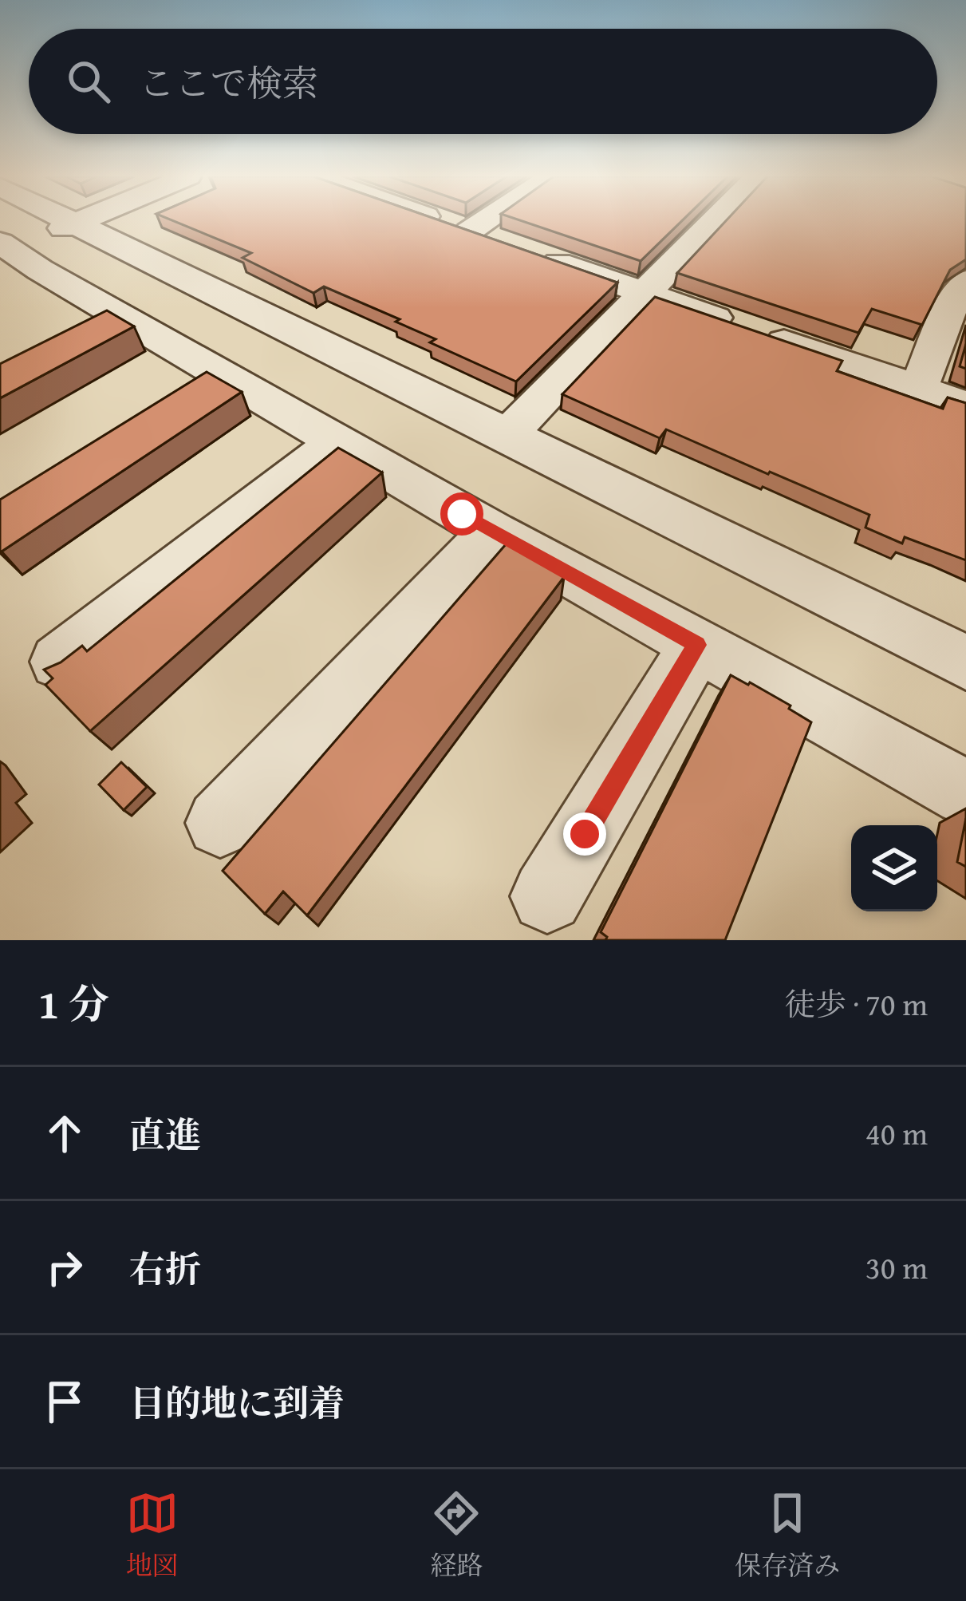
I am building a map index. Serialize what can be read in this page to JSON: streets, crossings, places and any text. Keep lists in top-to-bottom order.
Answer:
{
  "page": {
    "search": "ここで検索",
    "heading": ["1 分", "徒歩 · 70 m"],
    "list": [
      ["直進", "40 m"],
      ["右折", "30 m"],
      "目的地に到着"
    ],
    "nav": ["地図", "経路", "保存済み"]
  }
}
